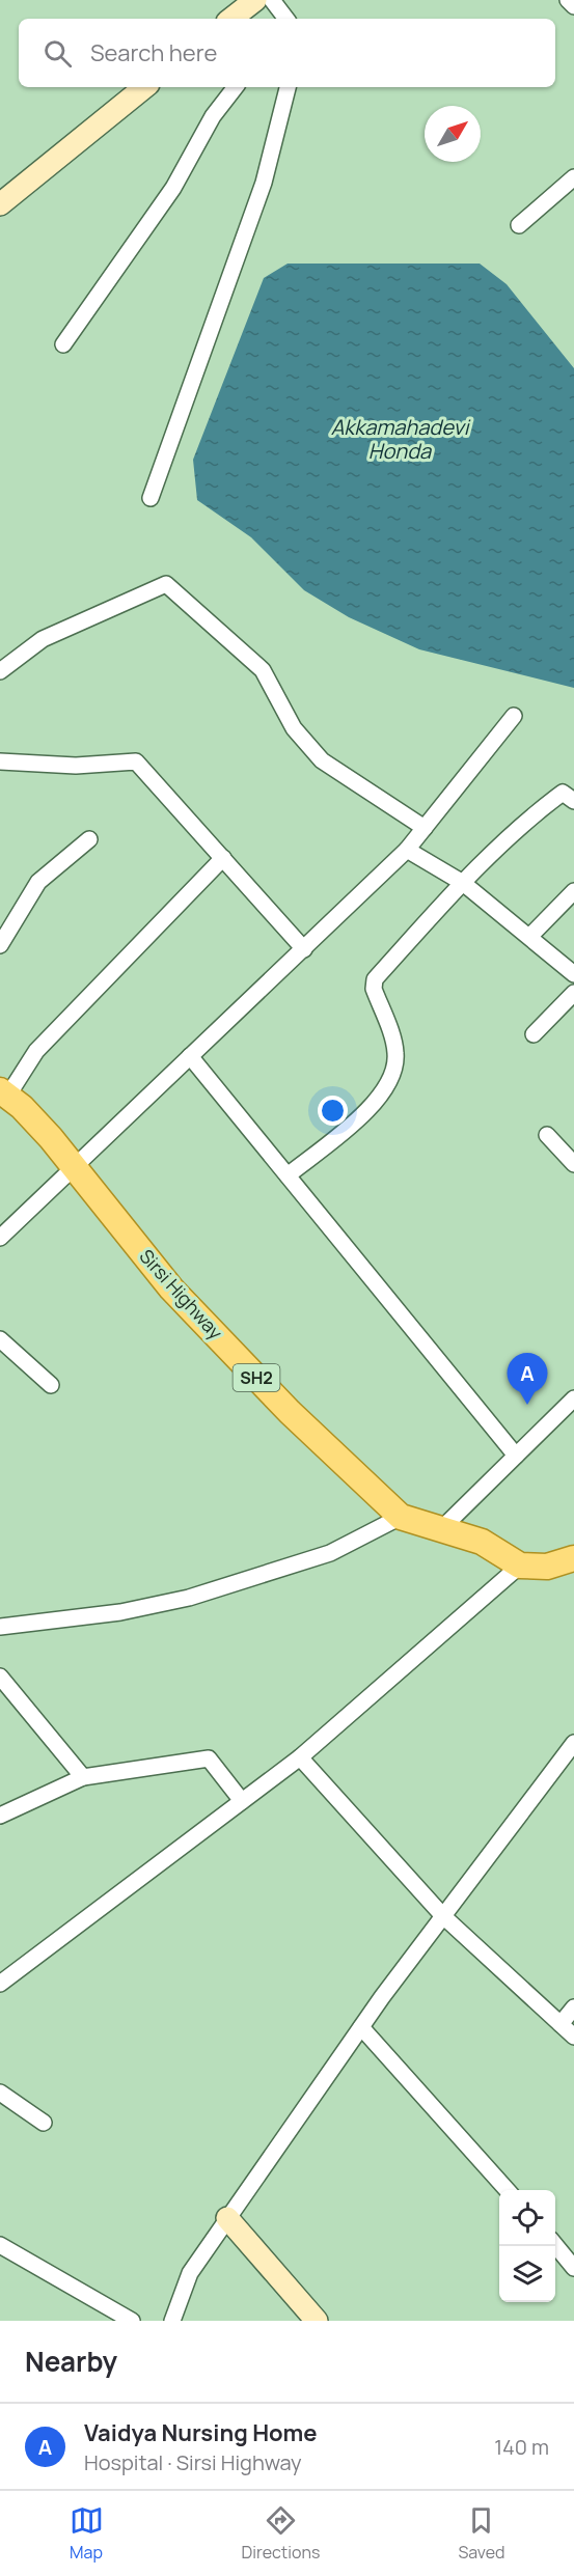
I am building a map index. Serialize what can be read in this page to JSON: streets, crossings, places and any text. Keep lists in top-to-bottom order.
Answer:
{
  "streets": {
    "main road": ["Sirsi Highway", "SH2"]
  },
  "water": ["Akkamahadevi Honda"],
  "north": "top right",
  "page": {
    "search": "Search here",
    "pins": "A",
    "heading": "Nearby",
    "list": [
      {
        "mark": "A",
        "name": "Vaidya Nursing Home",
        "note": "Hospital · Sirsi Highway",
        "value": "140 m"
      }
    ],
    "nav": ["Map", "Directions", "Saved"]
  }
}
